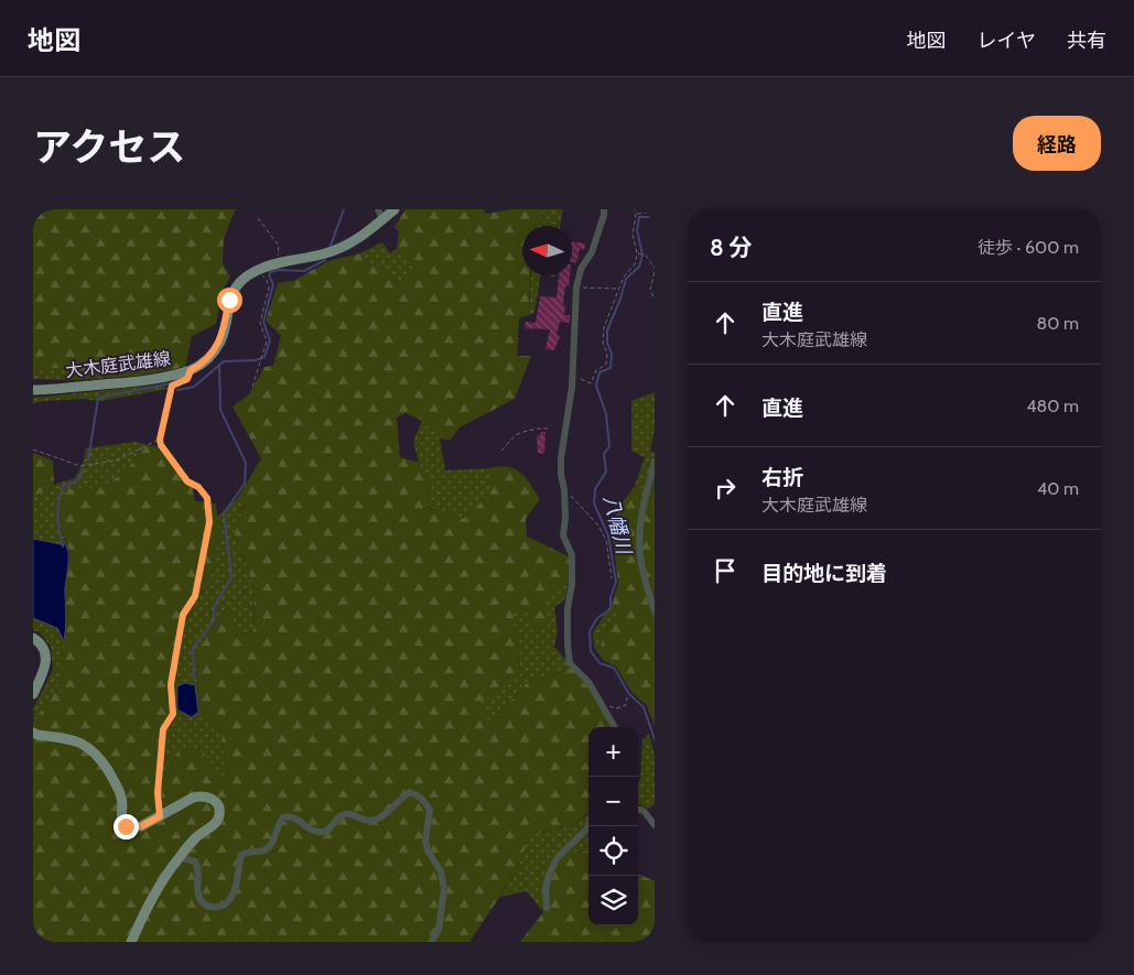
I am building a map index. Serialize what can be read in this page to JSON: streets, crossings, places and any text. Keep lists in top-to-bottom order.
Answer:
{
  "streets": {
    "main road": ["大木庭武雄線"]
  },
  "water": ["八幡川"],
  "north": "left",
  "page": {
    "header": "地図",
    "nav": ["地図", "レイヤ", "共有"],
    "title": "アクセス",
    "buttons": "経路",
    "heading": ["8 分", "徒歩 · 600 m"],
    "list": [
      ["直進", "大木庭武雄線", "80 m"],
      ["直進", "480 m"],
      ["右折", "大木庭武雄線", "40 m"],
      "目的地に到着"
    ],
    "map_buttons": ["+", "−"]
  }
}
